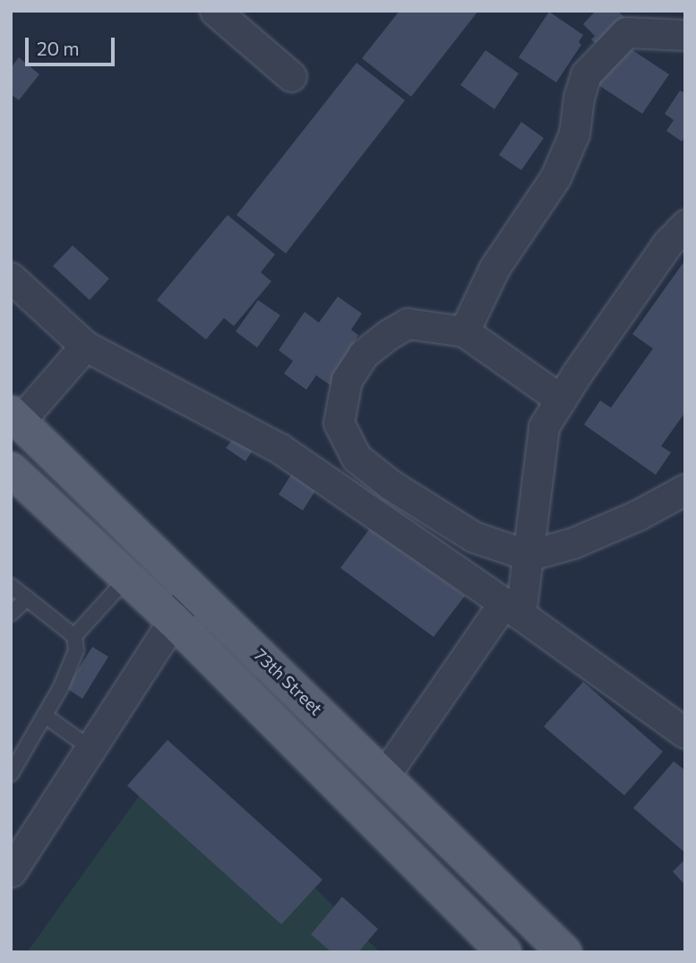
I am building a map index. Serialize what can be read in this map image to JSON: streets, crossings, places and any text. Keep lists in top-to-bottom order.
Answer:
{
  "streets": {
    "main road": ["73th Street"]
  },
  "scale_bar": "20 m"
}
